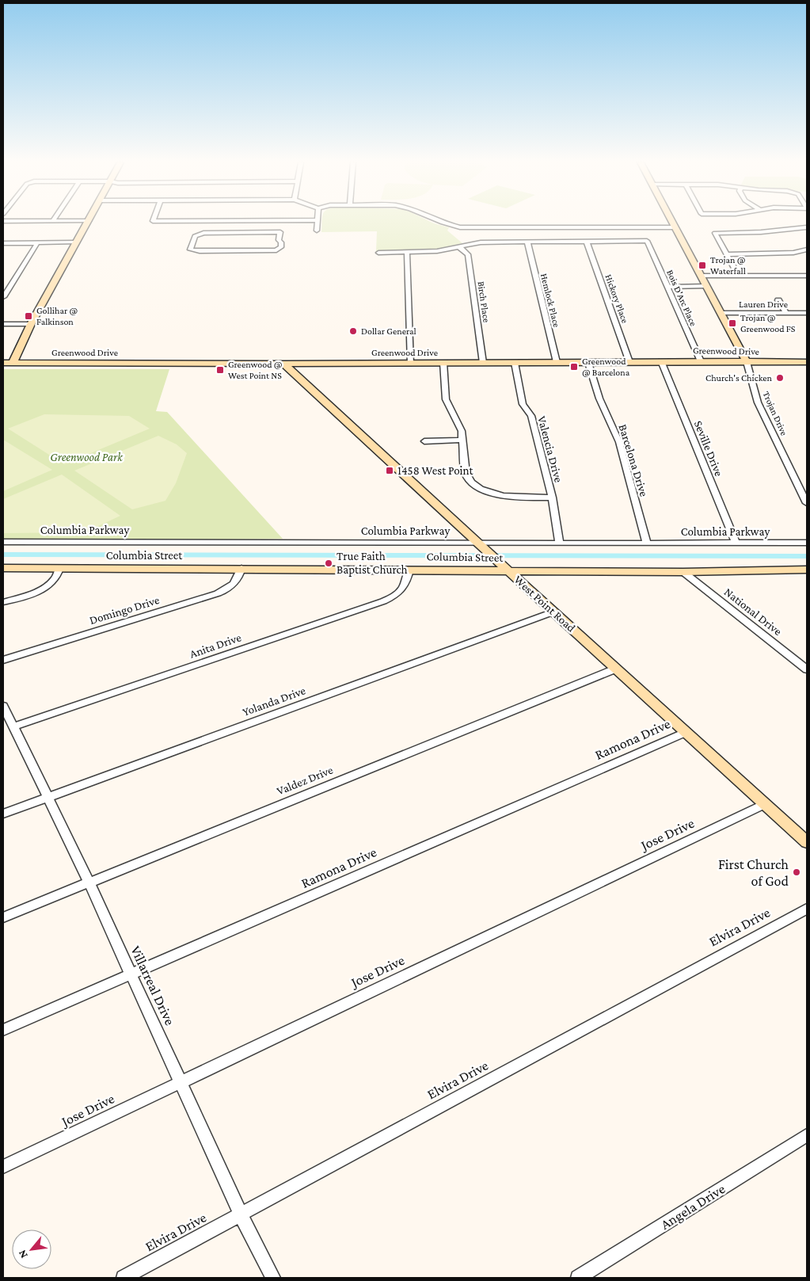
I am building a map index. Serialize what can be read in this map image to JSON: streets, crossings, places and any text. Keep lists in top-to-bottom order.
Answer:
{
  "streets": {
    "street": [
      "Bois D'Arc Place",
      "Hickory Place",
      "Hemlock Place",
      "Birch Place",
      "Lauren Drive",
      "Greenwood Drive",
      "Trojan Drive",
      "Seville Drive",
      "Valencia Drive",
      "Barcelona Drive",
      "Columbia Parkway",
      "Columbia Street",
      "West Point Road",
      "Domingo Drive",
      "National Drive",
      "Anita Drive",
      "Yolanda Drive",
      "Ramona Drive",
      "Valdez Drive",
      "Jose Drive",
      "Elvira Drive",
      "Villarreal Drive",
      "Angela Drive"
    ]
  },
  "crossings": [
    ["Bois D'Arc Place", "Hickory Place"],
    ["Bois D'Arc Place", "Greenwood Drive"],
    ["Hickory Place", "Greenwood Drive"],
    ["Hemlock Place", "Greenwood Drive"],
    ["Birch Place", "Greenwood Drive"],
    ["Lauren Drive", "Trojan Drive"],
    ["Greenwood Drive", "Trojan Drive"],
    ["Greenwood Drive", "Seville Drive"],
    ["Greenwood Drive", "Valencia Drive"],
    ["Greenwood Drive", "Barcelona Drive"],
    ["Greenwood Drive", "West Point Road"],
    ["Seville Drive", "Columbia Parkway"],
    ["Valencia Drive", "Columbia Parkway"],
    ["Barcelona Drive", "Columbia Parkway"],
    ["Columbia Parkway", "West Point Road"],
    ["Columbia Street", "West Point Road"],
    ["Columbia Street", "Domingo Drive"],
    ["Columbia Street", "National Drive"],
    ["Columbia Street", "Anita Drive"],
    ["West Point Road", "Yolanda Drive"],
    ["West Point Road", "Ramona Drive"],
    ["West Point Road", "Valdez Drive"],
    ["West Point Road", "Jose Drive"],
    ["Anita Drive", "Villarreal Drive"],
    ["Yolanda Drive", "Villarreal Drive"],
    ["Ramona Drive", "Villarreal Drive"],
    ["Valdez Drive", "Villarreal Drive"],
    ["Jose Drive", "Villarreal Drive"],
    ["Elvira Drive", "Villarreal Drive"]
  ],
  "parks": ["Greenwood Park"],
  "places": {
    "transit": [
      "Trojan @ Waterfall",
      "Gollihar @ Falkinson",
      "Trojan @ Greenwood FS",
      "Greenwood @ Barcelona",
      "Greenwood @ West Point NS",
      "1458 West Point"
    ],
    "other": [
      "Dollar General",
      "Church's Chicken",
      "True Faith Baptist Church",
      "First Church of God"
    ]
  },
  "north": "bottom left"
}
